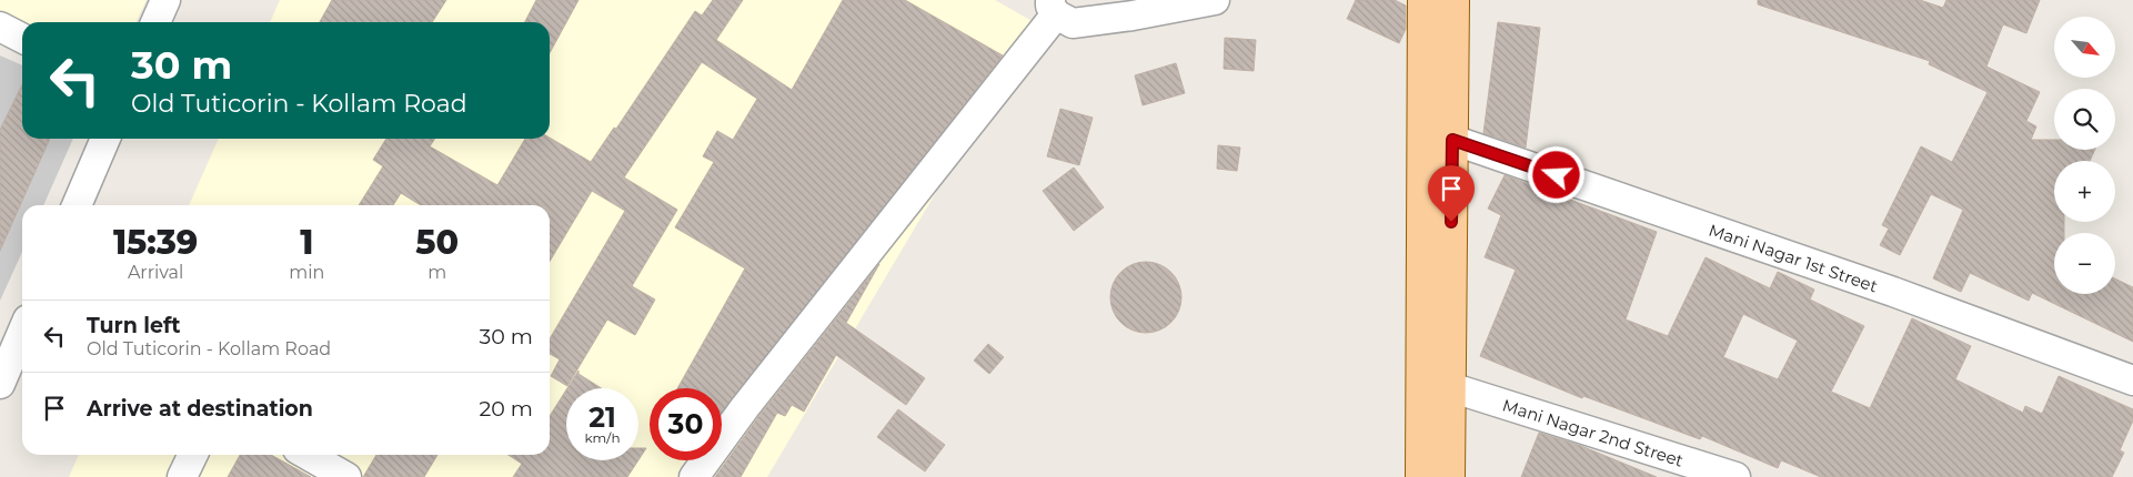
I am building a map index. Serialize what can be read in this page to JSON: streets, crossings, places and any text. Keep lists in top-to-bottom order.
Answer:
{
  "streets": {
    "street": ["Mani Nagar 1st Street", "Mani Nagar 2nd Street"]
  },
  "north": "bottom right",
  "page": {
    "map_buttons": ["+", "−"],
    "turn": ["30 m", "Old Tuticorin - Kollam Road"],
    "eta": [
      "15:39",
      "Arrival",
      "1",
      "min",
      "50",
      "m"
    ],
    "list": [
      {
        "name": "Turn left",
        "note": "Old Tuticorin - Kollam Road",
        "value": "30 m"
      },
      {
        "name": "Arrive at destination",
        "value": "20 m"
      }
    ],
    "speed": "21 km/h",
    "limit": "30"
  }
}
